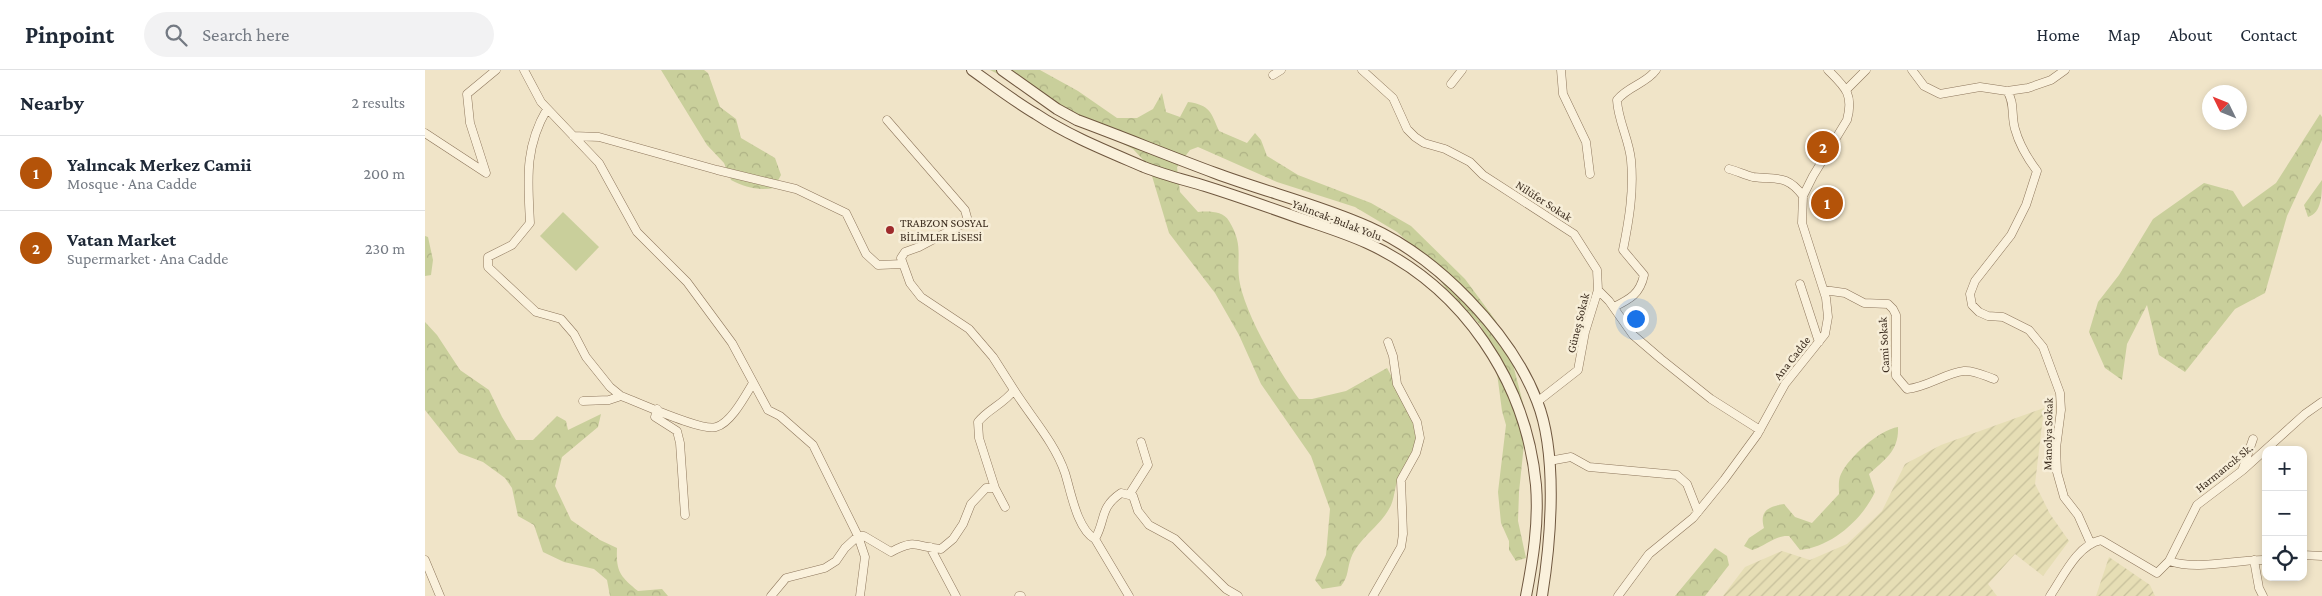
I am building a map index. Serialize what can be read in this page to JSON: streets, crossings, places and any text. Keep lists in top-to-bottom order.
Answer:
{
  "streets": {
    "main road": ["Yalıncak-Bulak Yolu"],
    "street": [
      "Nilüfer Sokak",
      "Güneş Sokak",
      "Cami Sokak",
      "Ana Cadde",
      "Manolya Sokak",
      "Harmancık Sk."
    ]
  },
  "crossings": [
    ["Nilüfer Sokak", "Güneş Sokak"],
    ["Yalıncak-Bulak Yolu", "Güneş Sokak"],
    ["Cami Sokak", "Ana Cadde"]
  ],
  "places": ["TRABZON SOSYAL BİLİMLER LİSESİ"],
  "north": "top left",
  "page": {
    "header": "Pinpoint",
    "search": "Search here",
    "nav": [
      "Home",
      "Map",
      "About",
      "Contact"
    ],
    "heading": ["Nearby", "2 results"],
    "pins": ["2", "1"],
    "list": [
      {
        "mark": "1",
        "name": "Yalıncak Merkez Camii",
        "note": "Mosque · Ana Cadde",
        "value": "200 m"
      },
      {
        "mark": "2",
        "name": "Vatan Market",
        "note": "Supermarket · Ana Cadde",
        "value": "230 m"
      }
    ],
    "map_buttons": ["+", "−"]
  }
}
